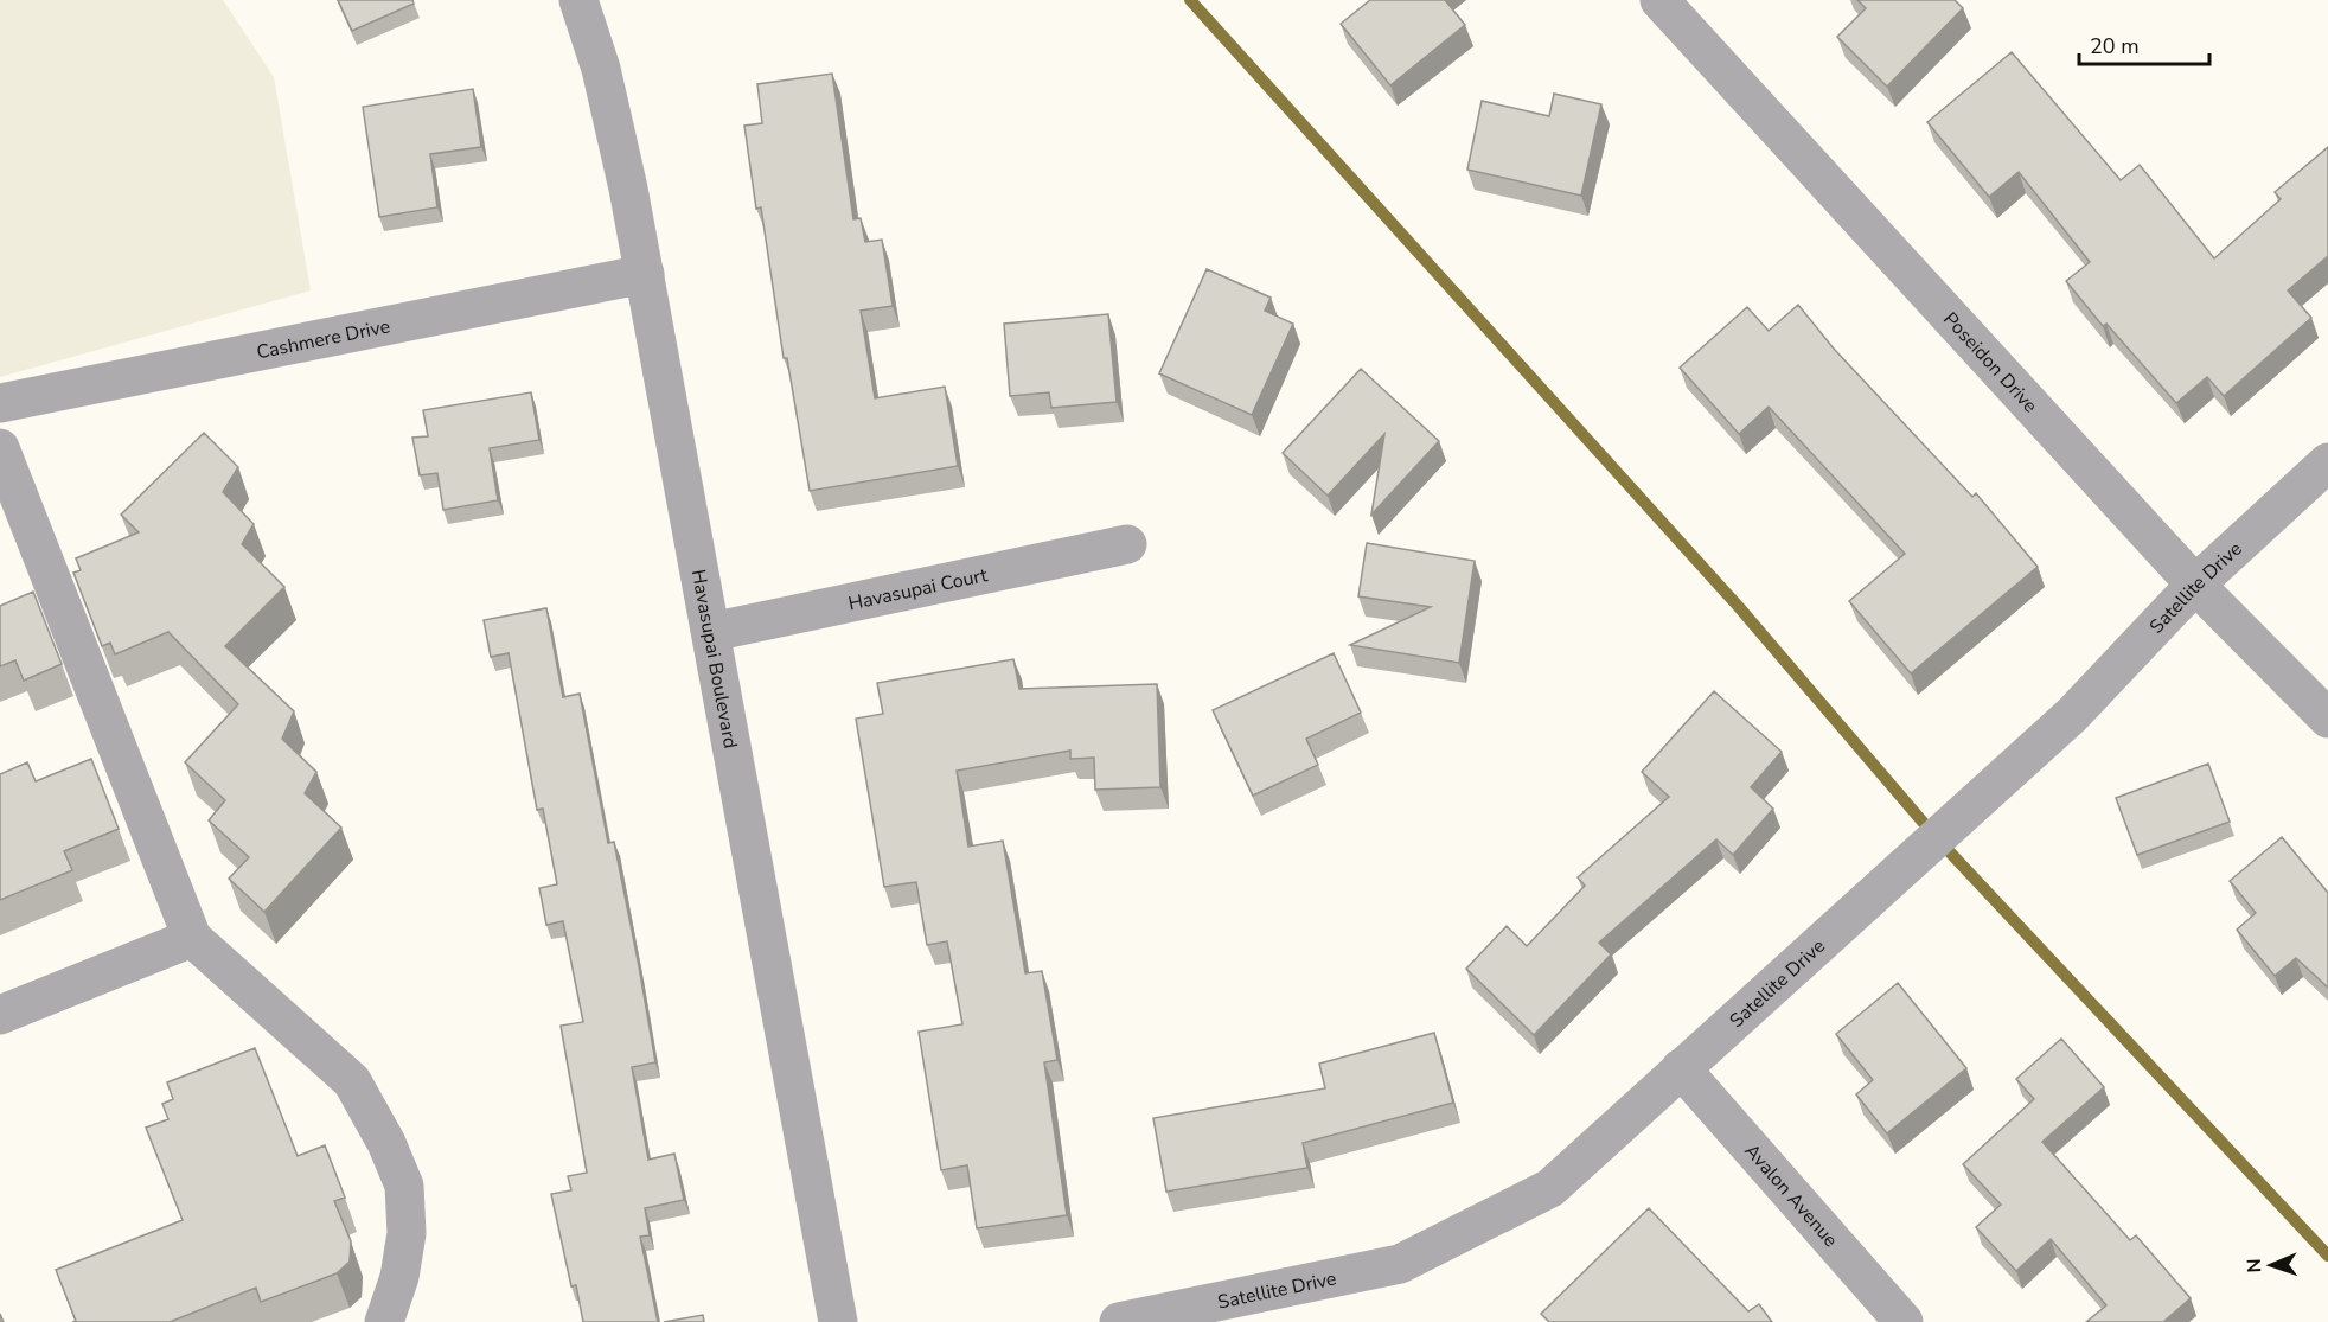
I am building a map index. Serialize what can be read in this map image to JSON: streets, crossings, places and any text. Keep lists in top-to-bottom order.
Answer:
{
  "streets": {
    "street": [
      "Cashmere Drive",
      "Poseidon Drive",
      "Havasupai Court",
      "Satellite Drive",
      "Havasupai Boulevard",
      "Avalon Avenue"
    ]
  },
  "crossings": [
    ["Cashmere Drive", "Havasupai Boulevard"],
    ["Poseidon Drive", "Satellite Drive"],
    ["Havasupai Court", "Havasupai Boulevard"],
    ["Satellite Drive", "Avalon Avenue"]
  ],
  "scale_bar": "20 m",
  "north": "left"
}
